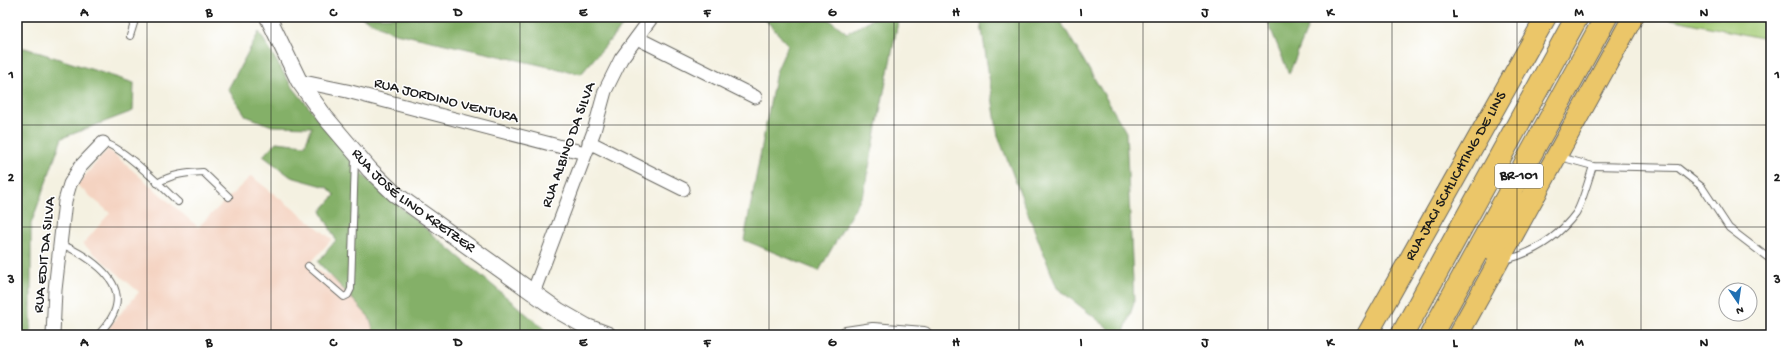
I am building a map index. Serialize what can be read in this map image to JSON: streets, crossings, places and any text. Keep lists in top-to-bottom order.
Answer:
{
  "streets": {
    "highway": ["BR-101"],
    "main road": ["RUA JACI SCHLICHTING DE LINS"],
    "street": [
      "RUA JORDINO VENTURA",
      "RUA ALBINO DA SILVA",
      "RUA JOSÉ LINO KRETZER",
      "RUA EDIT DA SILVA"
    ]
  },
  "crossings": [
    ["RUA JORDINO VENTURA", "RUA ALBINO DA SILVA"],
    ["RUA JORDINO VENTURA", "RUA JOSÉ LINO KRETZER"],
    ["RUA ALBINO DA SILVA", "RUA JOSÉ LINO KRETZER"]
  ],
  "north": "bottom",
  "grid": {
    "columns": [
      "A",
      "B",
      "C",
      "D",
      "E",
      "F",
      "G",
      "H",
      "I",
      "J",
      "K",
      "L",
      "M",
      "N"
    ],
    "rows": ["1", "2", "3"]
  }
}
